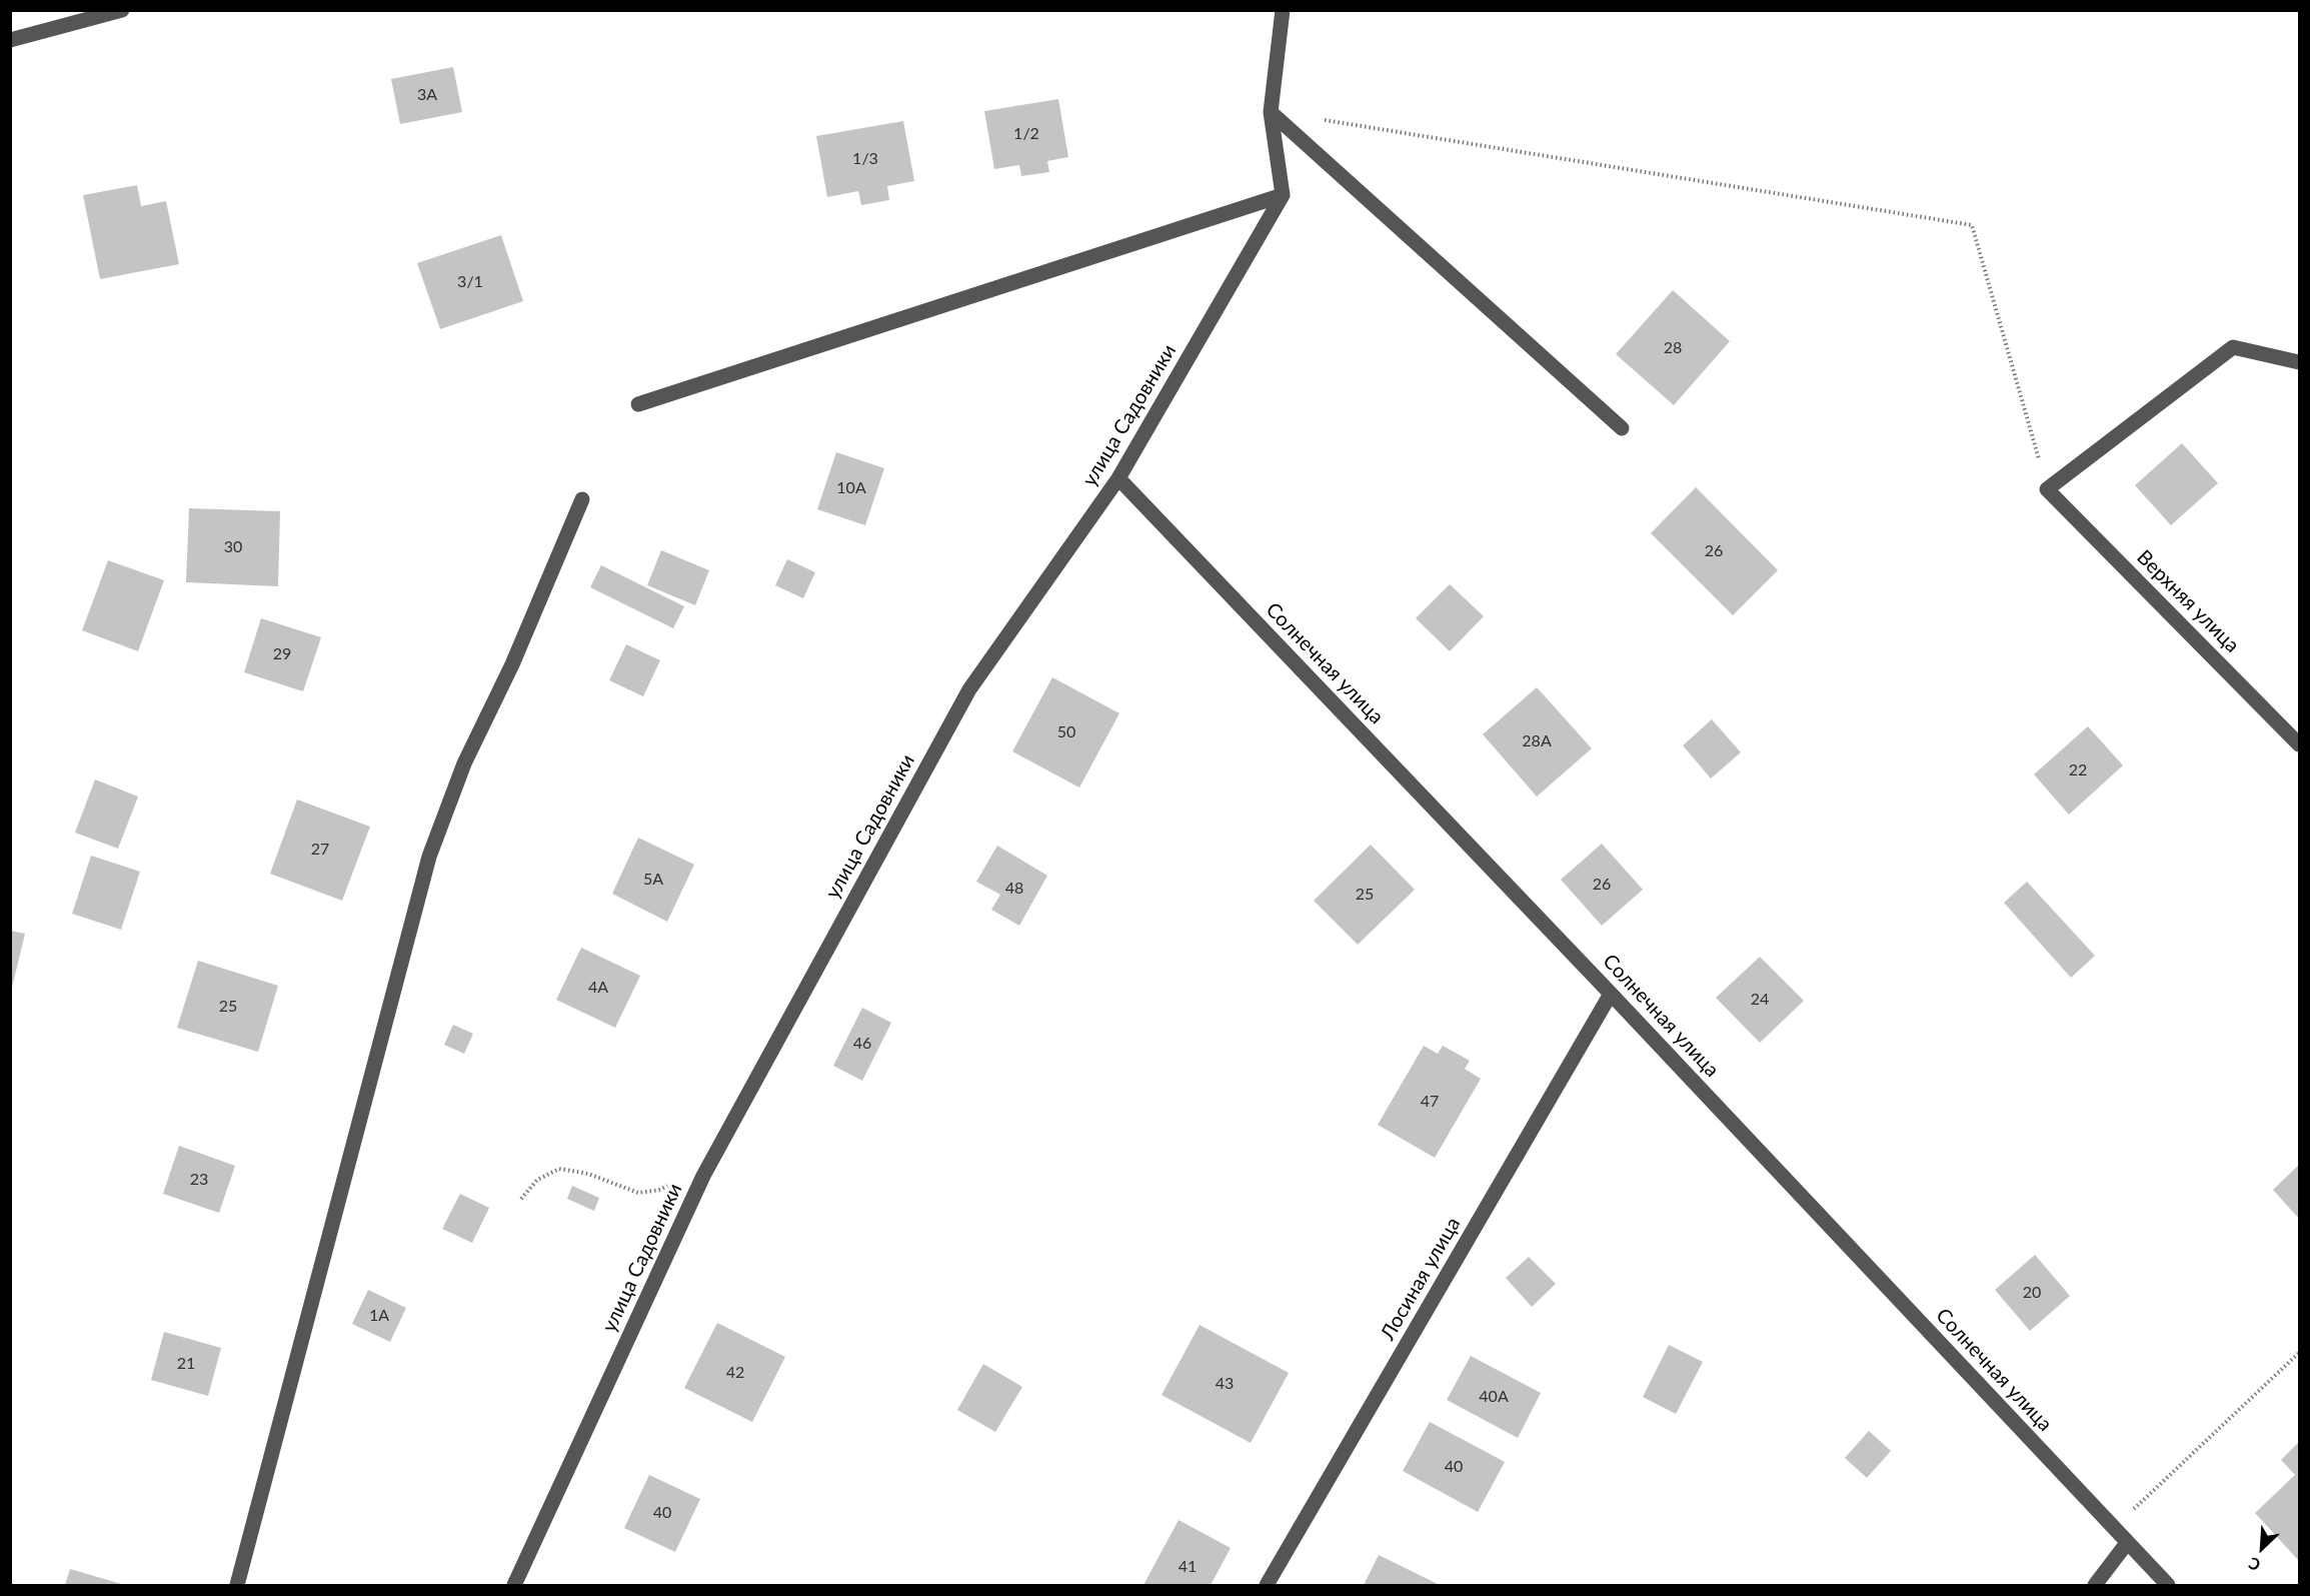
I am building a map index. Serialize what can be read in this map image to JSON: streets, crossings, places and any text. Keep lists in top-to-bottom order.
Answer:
{
  "streets": {
    "street": [
      "улица Садовники",
      "Верхняя улица",
      "Солнечная улица",
      "Лосиная улица"
    ]
  },
  "crossings": [
    ["улица Садовники", "Солнечная улица"],
    ["Солнечная улица", "Лосиная улица"]
  ],
  "house_numbers": [
    "3А",
    "1/2",
    "1/3",
    "3/1",
    "28",
    "10А",
    "30",
    "26",
    "29",
    "50",
    "28А",
    "22",
    "27",
    "5А",
    "26",
    "48",
    "25",
    "4А",
    "24",
    "25",
    "46",
    "47",
    "23",
    "20",
    "1А",
    "21",
    "42",
    "43",
    "40А",
    "40",
    "40",
    "41"
  ],
  "north": "bottom left"
}
